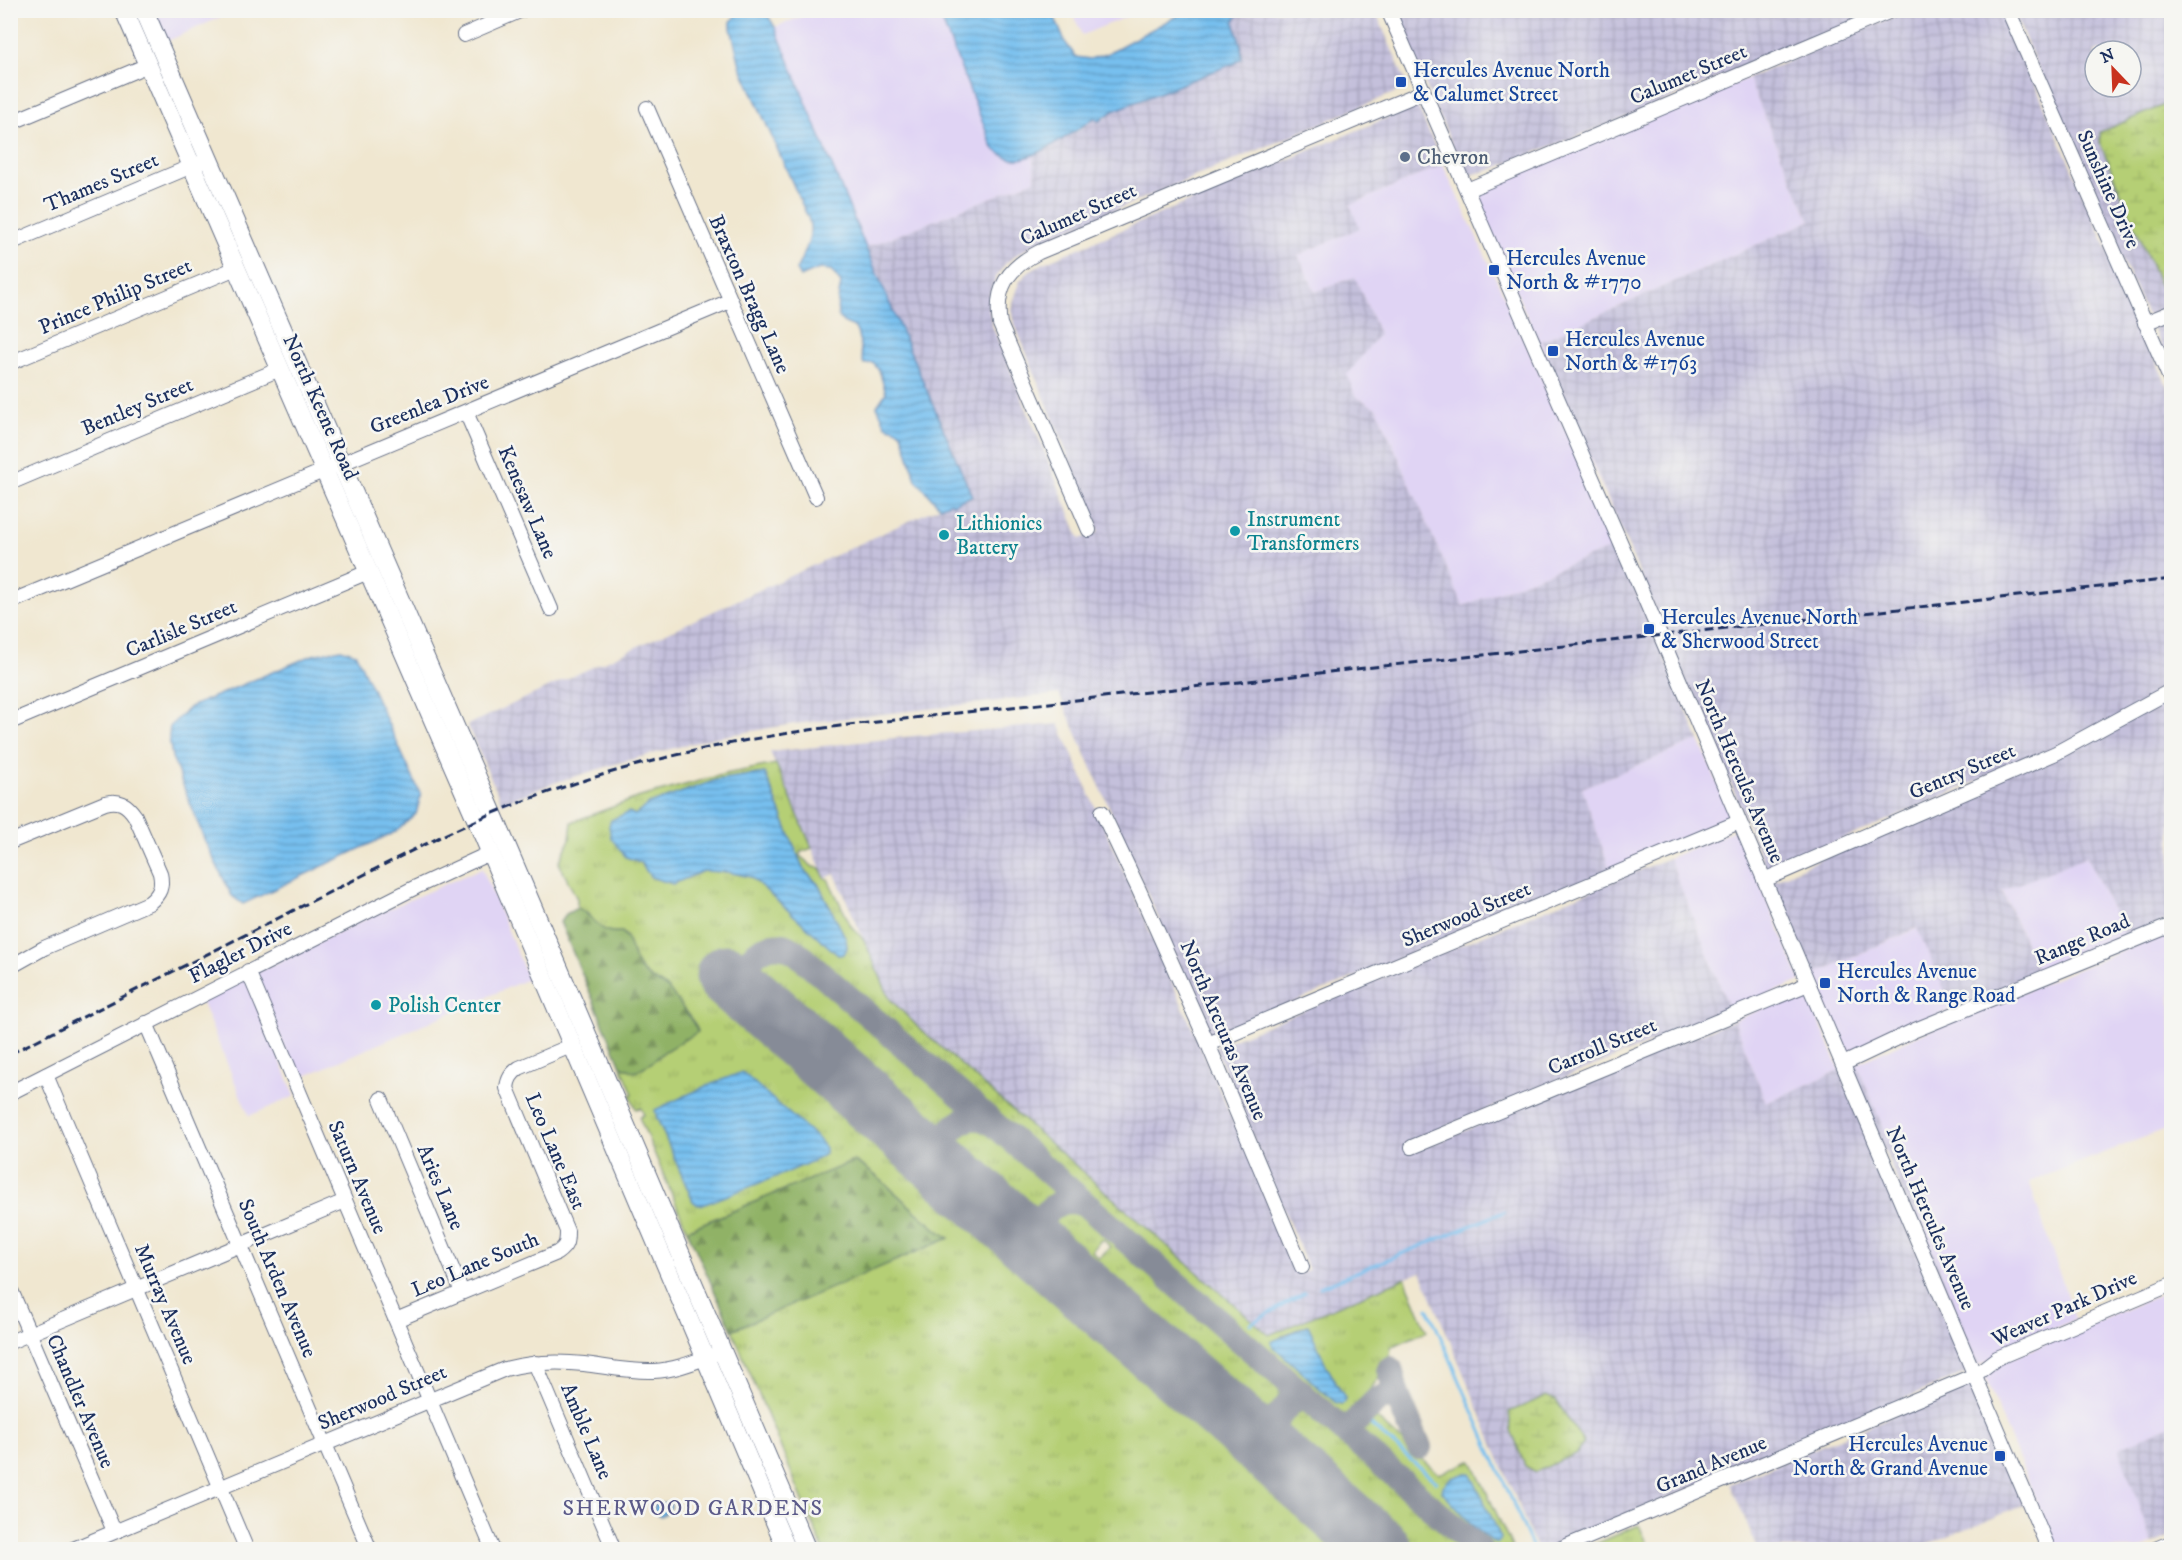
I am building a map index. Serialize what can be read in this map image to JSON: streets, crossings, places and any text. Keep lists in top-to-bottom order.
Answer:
{
  "streets": {
    "main road": ["North Keene Road"],
    "street": [
      "Calumet Street",
      "Thames Street",
      "Sunshine Drive",
      "Braxton Bragg Lane",
      "Prince Philip Street",
      "Greenlea Drive",
      "Bentley Street",
      "Kenesaw Lane",
      "Carlisle Street",
      "North Hercules Avenue",
      "Gentry Street",
      "Sherwood Street",
      "Range Road",
      "Flagler Drive",
      "North Arcturas Avenue",
      "Carroll Street",
      "Leo Lane East",
      "Saturn Avenue",
      "Aries Lane",
      "Leo Lane South",
      "South Arden Avenue",
      "Murray Avenue",
      "Weaver Park Drive",
      "Chandler Avenue",
      "Amble Lane",
      "Grand Avenue"
    ]
  },
  "crossings": [
    ["Calumet Street", "North Hercules Avenue"],
    ["Thames Street", "North Keene Road"],
    ["Braxton Bragg Lane", "Greenlea Drive"],
    ["Prince Philip Street", "North Keene Road"],
    ["Greenlea Drive", "North Keene Road"],
    ["Greenlea Drive", "Kenesaw Lane"],
    ["Bentley Street", "North Keene Road"],
    ["North Keene Road", "Carlisle Street"],
    ["North Hercules Avenue", "Gentry Street"],
    ["North Hercules Avenue", "Sherwood Street"],
    ["North Hercules Avenue", "Range Road"],
    ["North Hercules Avenue", "Carroll Street"],
    ["North Hercules Avenue", "Weaver Park Drive"],
    ["North Hercules Avenue", "Grand Avenue"],
    ["Sherwood Street", "North Arcturas Avenue"],
    ["Sherwood Street", "Saturn Avenue"],
    ["Sherwood Street", "South Arden Avenue"],
    ["Sherwood Street", "Murray Avenue"],
    ["Sherwood Street", "Chandler Avenue"],
    ["Sherwood Street", "Amble Lane"],
    ["Flagler Drive", "Saturn Avenue"],
    ["Flagler Drive", "South Arden Avenue"],
    ["Flagler Drive", "Murray Avenue"],
    ["Leo Lane East", "Leo Lane South"],
    ["Saturn Avenue", "Leo Lane South"],
    ["Aries Lane", "Leo Lane South"],
    ["Weaver Park Drive", "Grand Avenue"]
  ],
  "districts": ["SHERWOOD GARDENS"],
  "places": {
    "transit": [
      "Hercules Avenue North & Calumet Street",
      "Hercules Avenue North & #1770",
      "Hercules Avenue North & #1763",
      "Hercules Avenue North & Sherwood Street",
      "Hercules Avenue North & Range Road",
      "Hercules Avenue North & Grand Avenue"
    ],
    "other": [
      "Chevron",
      "Instrument Transformers",
      "Lithionics Battery",
      "Polish Center"
    ]
  },
  "north": "top left"
}
